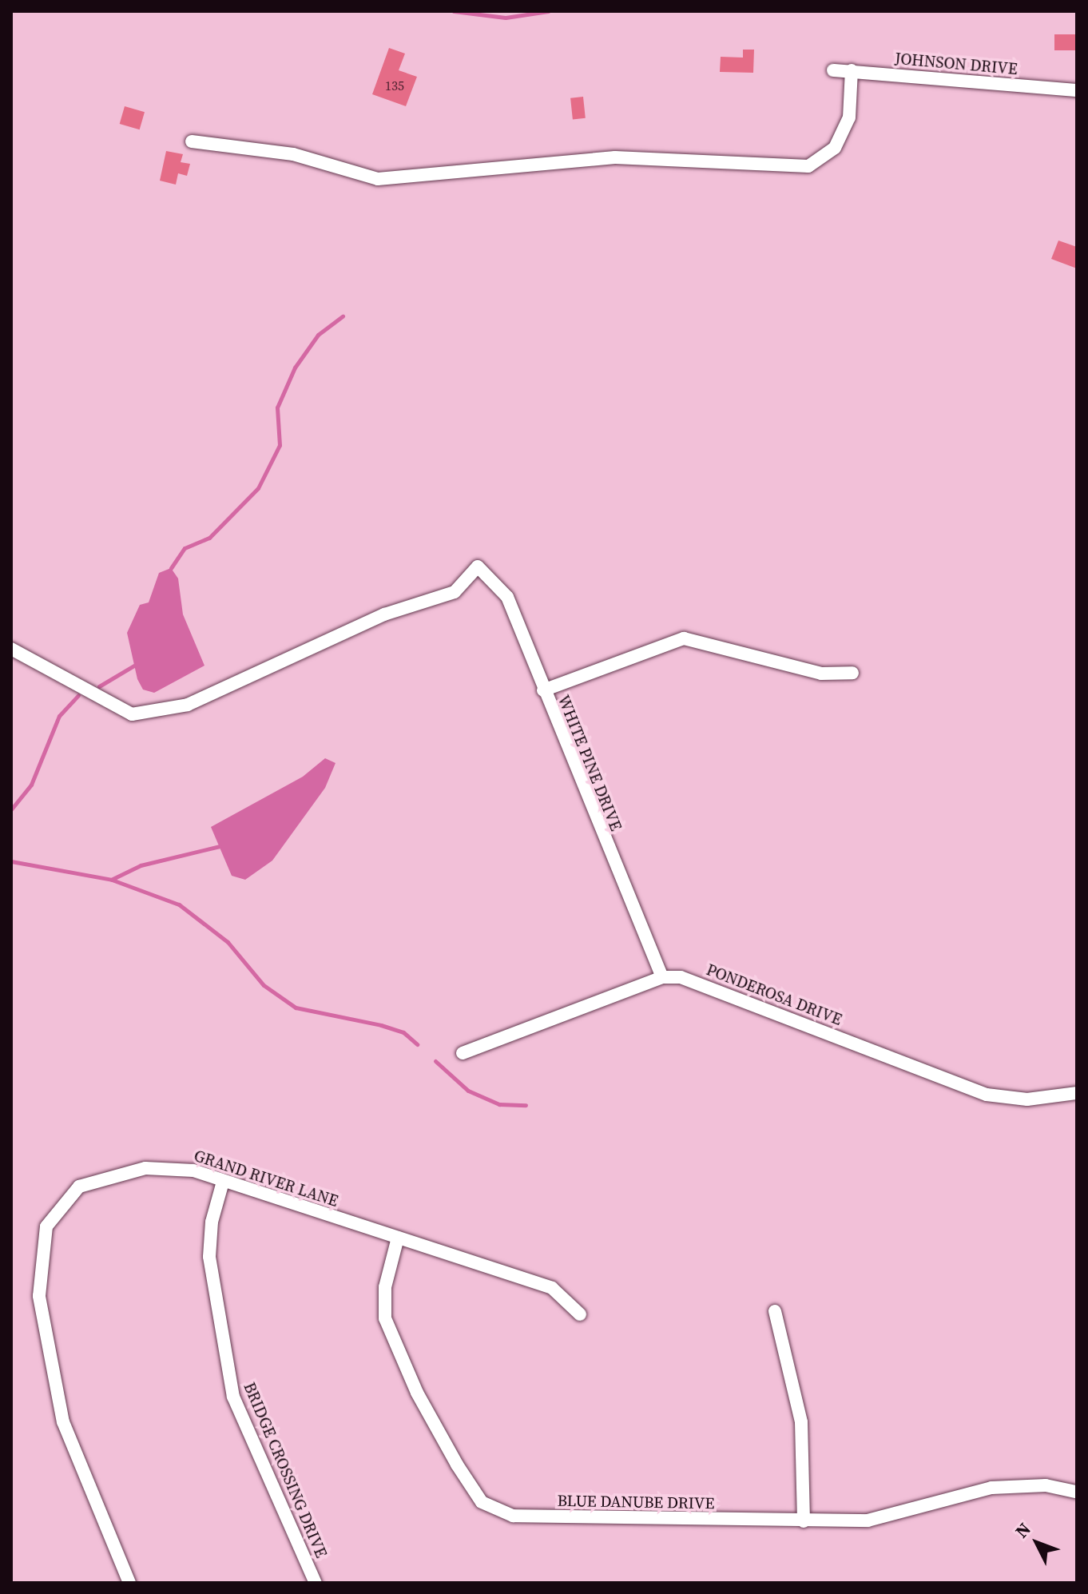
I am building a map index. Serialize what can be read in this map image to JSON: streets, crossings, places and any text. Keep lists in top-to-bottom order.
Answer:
{
  "streets": {
    "street": [
      "JOHNSON DRIVE",
      "WHITE PINE DRIVE",
      "PONDEROSA DRIVE",
      "GRAND RIVER LANE",
      "BRIDGE CROSSING DRIVE",
      "BLUE DANUBE DRIVE"
    ]
  },
  "crossings": [
    ["WHITE PINE DRIVE", "PONDEROSA DRIVE"],
    ["GRAND RIVER LANE", "BRIDGE CROSSING DRIVE"],
    ["GRAND RIVER LANE", "BLUE DANUBE DRIVE"]
  ],
  "house_numbers": ["135"],
  "north": "top left"
}
